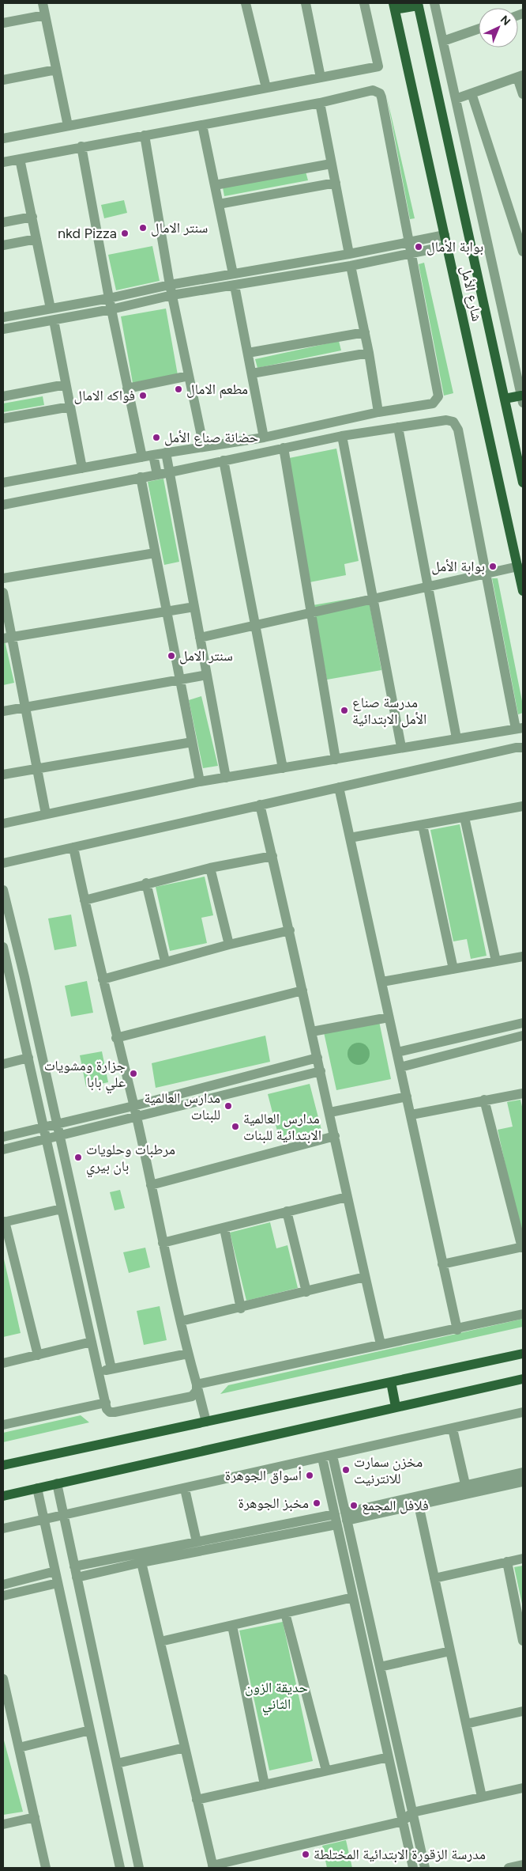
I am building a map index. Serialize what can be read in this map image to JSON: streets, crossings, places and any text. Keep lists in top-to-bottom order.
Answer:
{
  "streets": {
    "main road": ["شارع الأمل"]
  },
  "parks": ["حديقة الزون الثاني"],
  "places": [
    "سنتر الامال",
    "nkd Pizza",
    "بوابة الأمال",
    "مطعم الامال",
    "فواكه الامال",
    "حضانة صناع الأمل",
    "بوابة الأمل",
    "سنتر الامل",
    "مدرسة صناع الأمل الابتدائية",
    "جزارة ومشويات علي بابا",
    "مدارس العالمية للبنات",
    "مدارس العالمية الابتدائية للبنات",
    "مرطبات وحلويات بان بيري",
    "مخزن سمارت للانترنيت",
    "أسواق الجوهرة",
    "مخبز الجوهرة",
    "فلافل المجمع",
    "مدرسة الزقورة الابتدائية المختلطة"
  ],
  "north": "top right"
}
